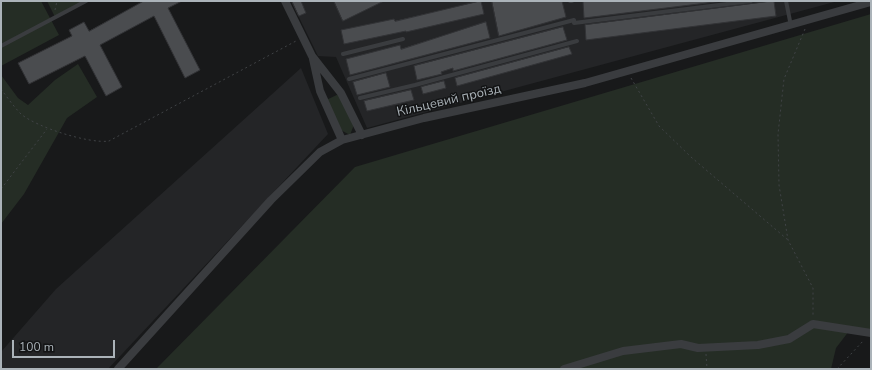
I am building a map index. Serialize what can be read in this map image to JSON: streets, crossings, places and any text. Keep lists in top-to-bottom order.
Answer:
{
  "streets": {
    "street": ["Кільцевий проїзд"]
  },
  "scale_bar": "100 m"
}
